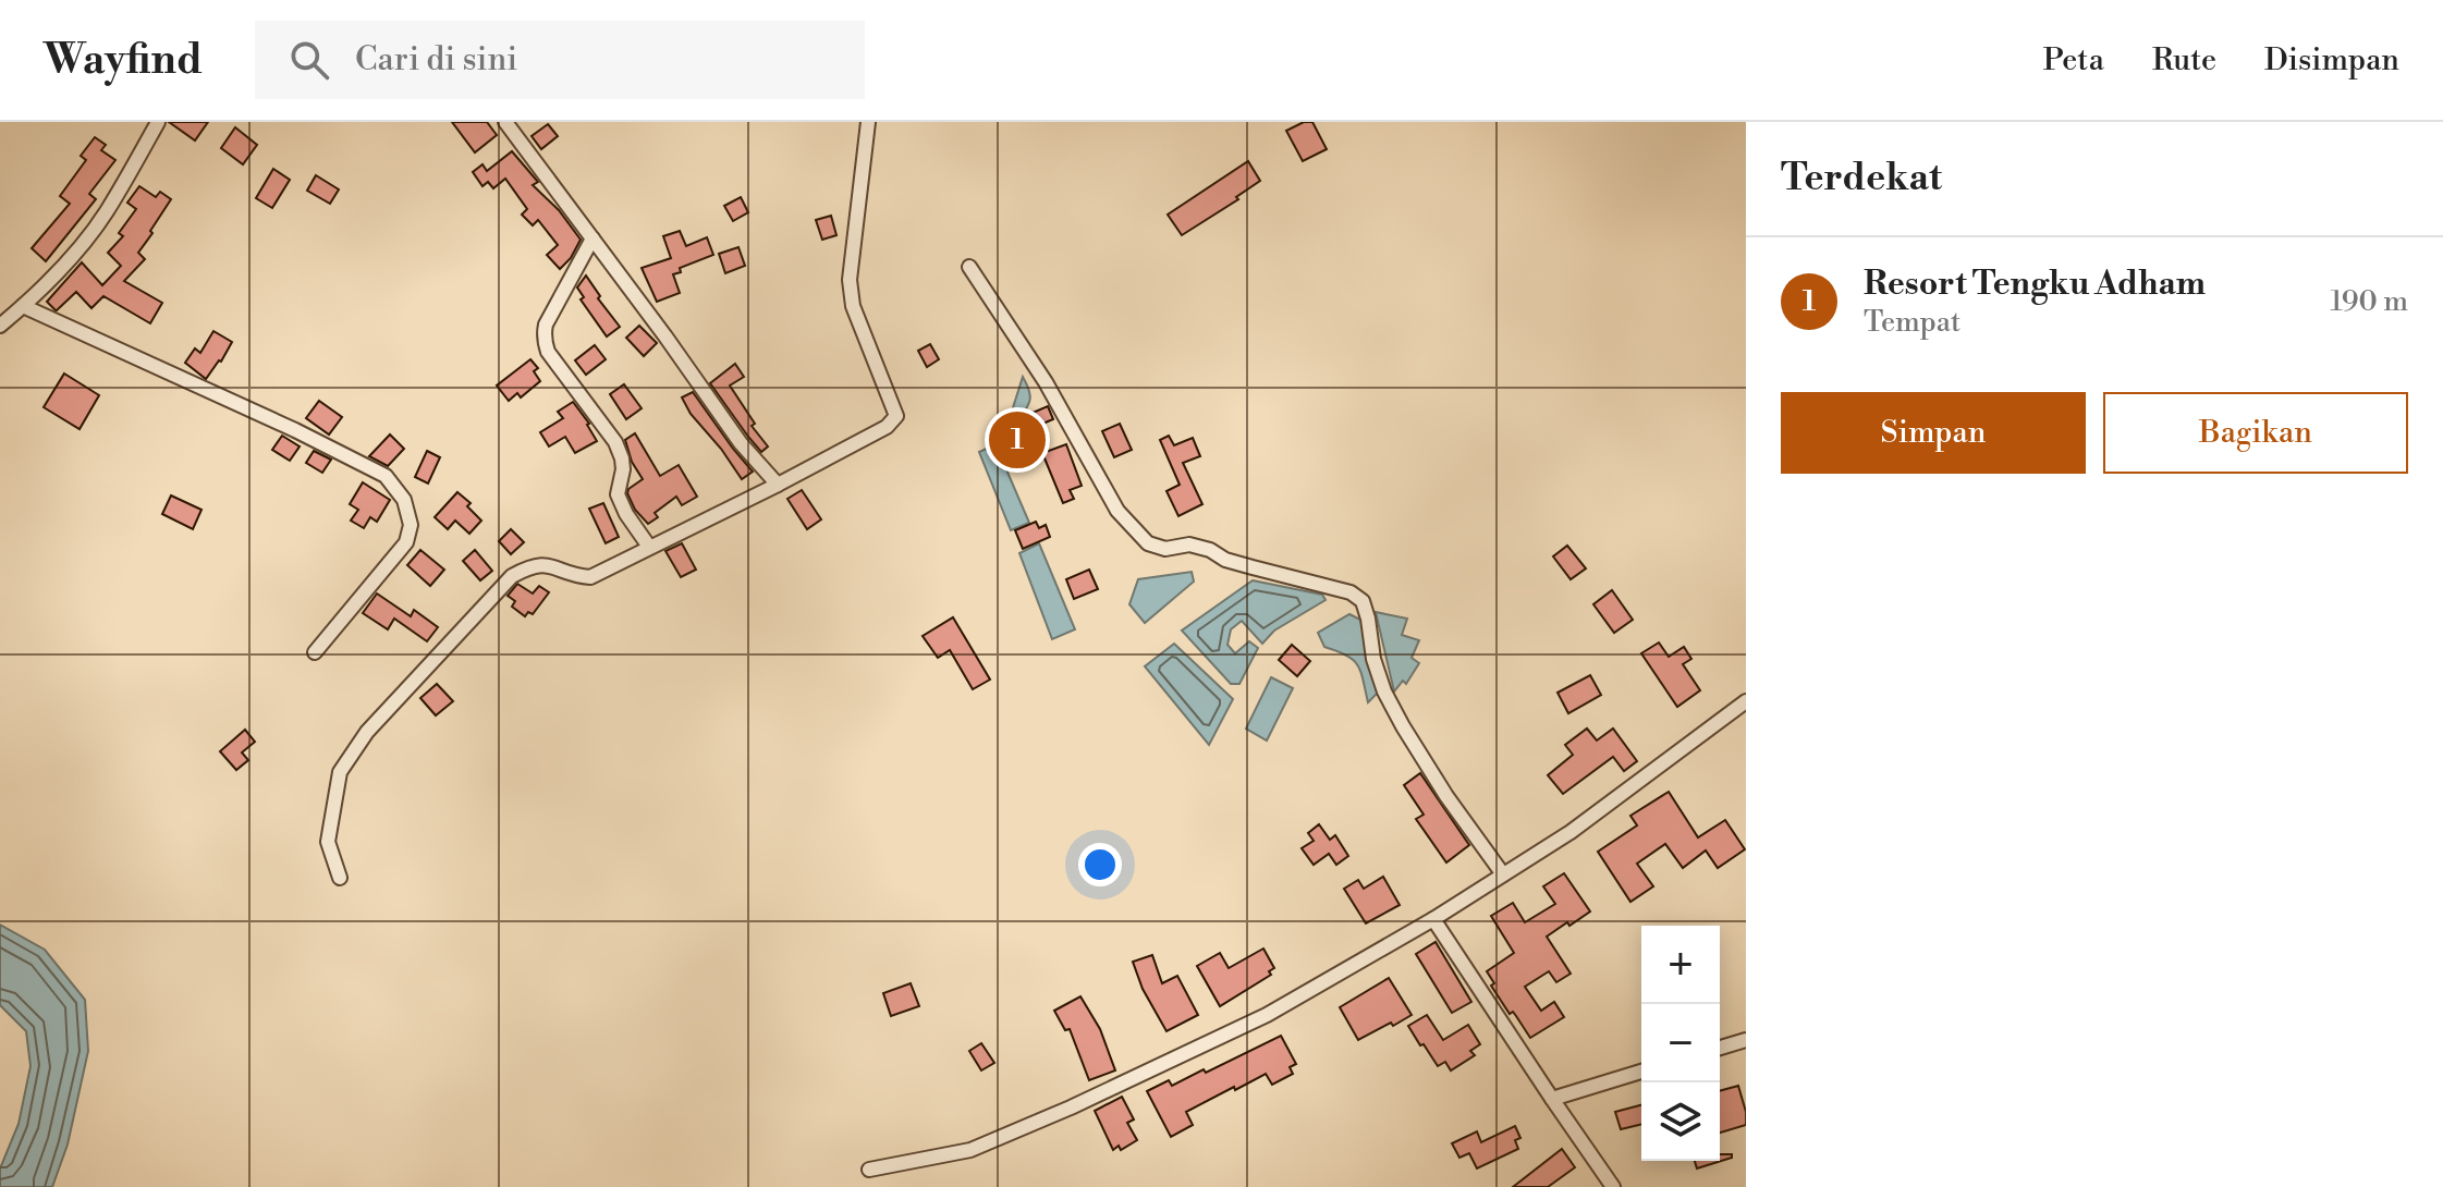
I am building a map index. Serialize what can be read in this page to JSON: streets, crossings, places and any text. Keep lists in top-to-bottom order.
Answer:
{
  "page": {
    "header": "Wayfind",
    "search": "Cari di sini",
    "nav": ["Peta", "Rute", "Disimpan"],
    "heading": "Terdekat",
    "list": [
      {
        "mark": "1",
        "name": "Resort Tengku Adham",
        "note": "Tempat",
        "value": "190 m"
      }
    ],
    "buttons": ["Simpan", "Bagikan"],
    "pins": "1",
    "map_buttons": ["+", "−"]
  }
}
